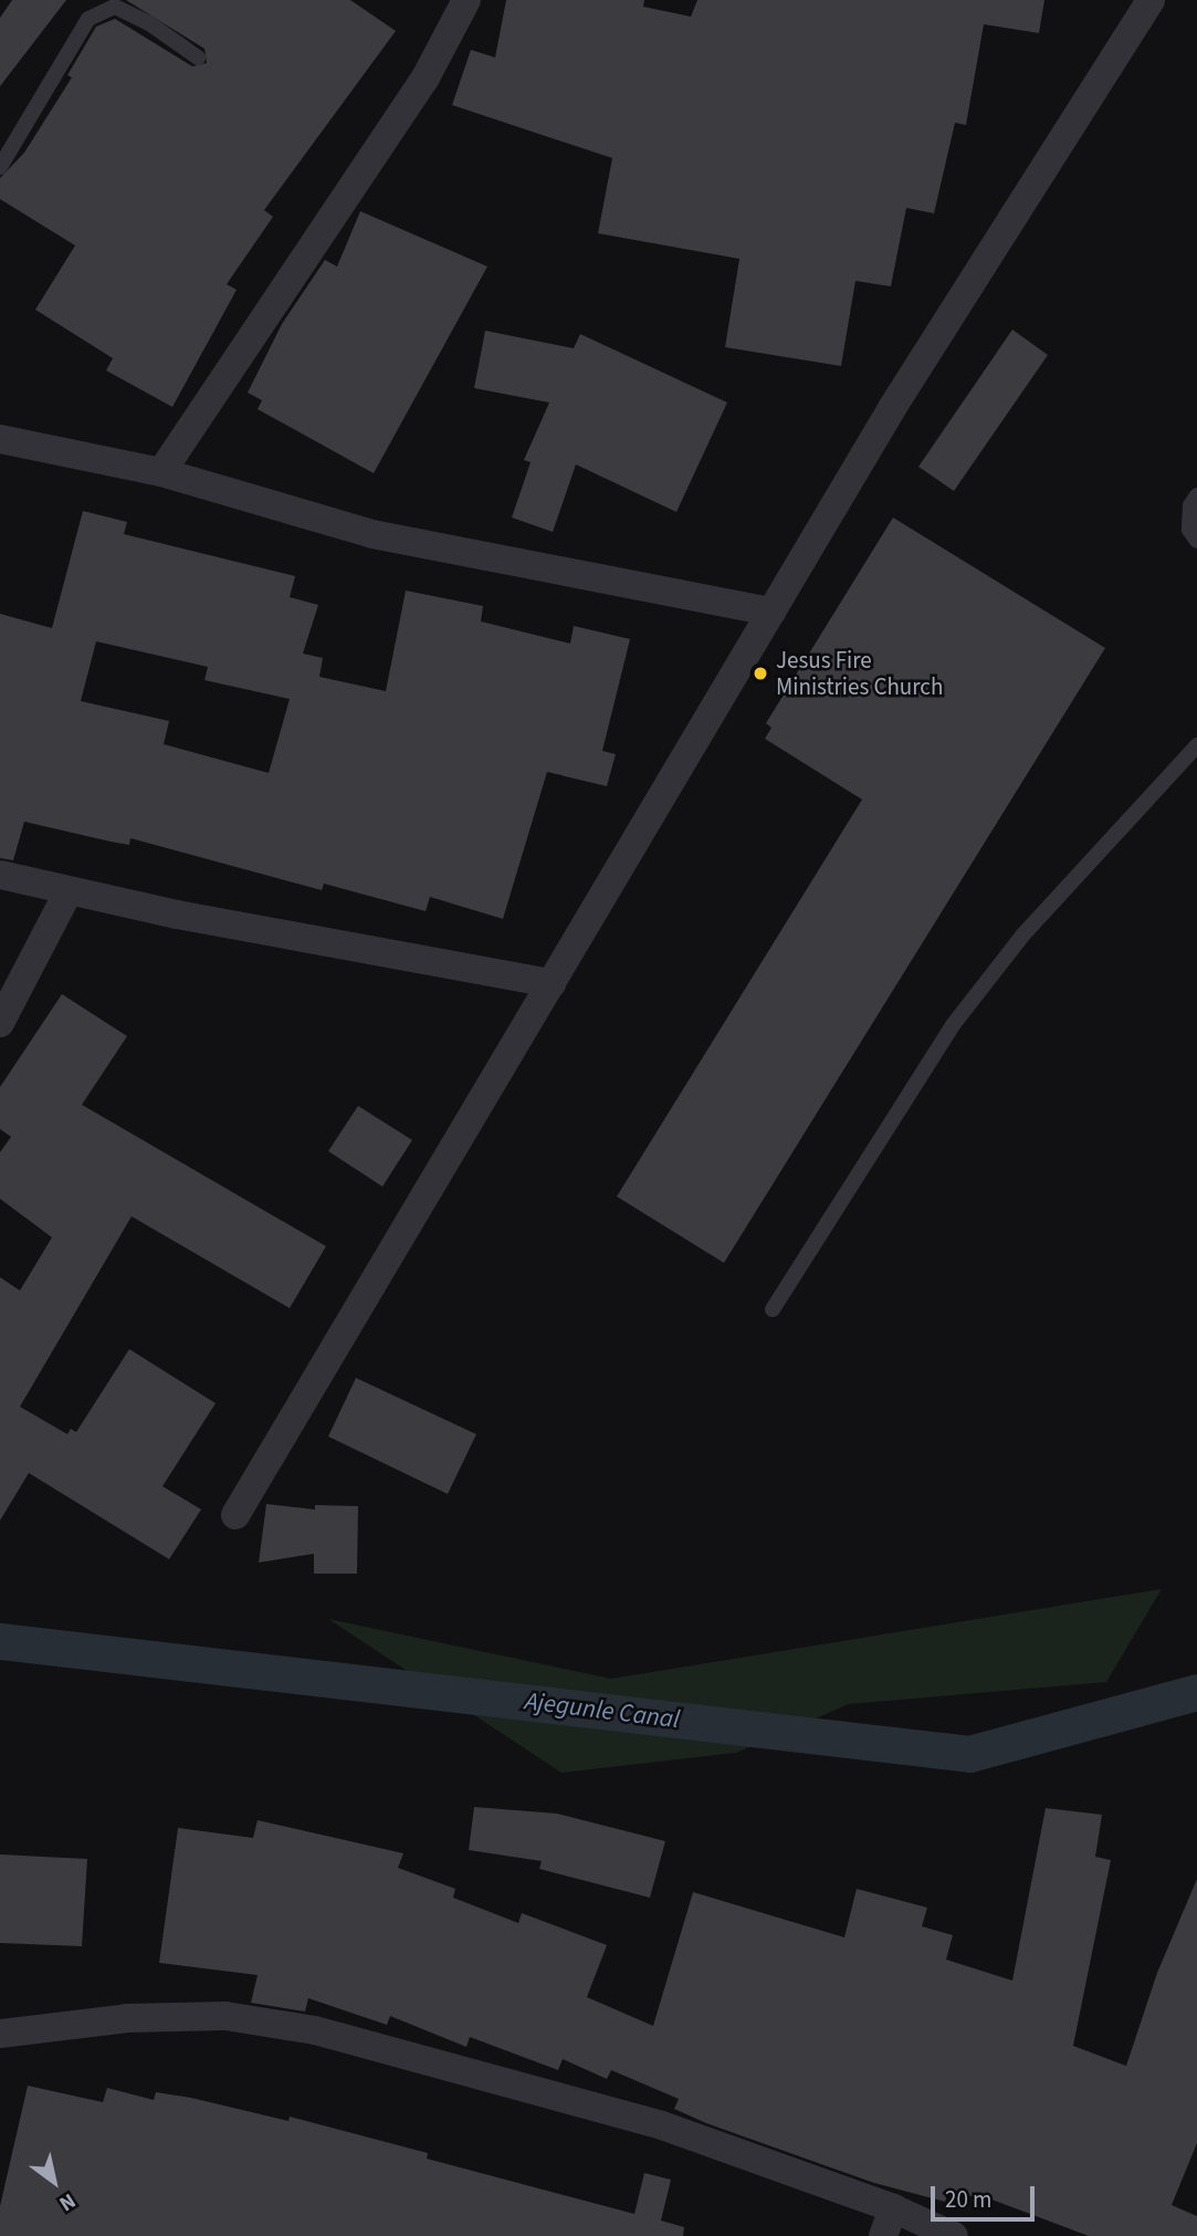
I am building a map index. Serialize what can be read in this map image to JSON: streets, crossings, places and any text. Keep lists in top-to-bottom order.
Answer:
{
  "water": ["Ajegunle Canal"],
  "places": ["Jesus Fire Ministries Church"],
  "scale_bar": "20 m",
  "north": "bottom right"
}
